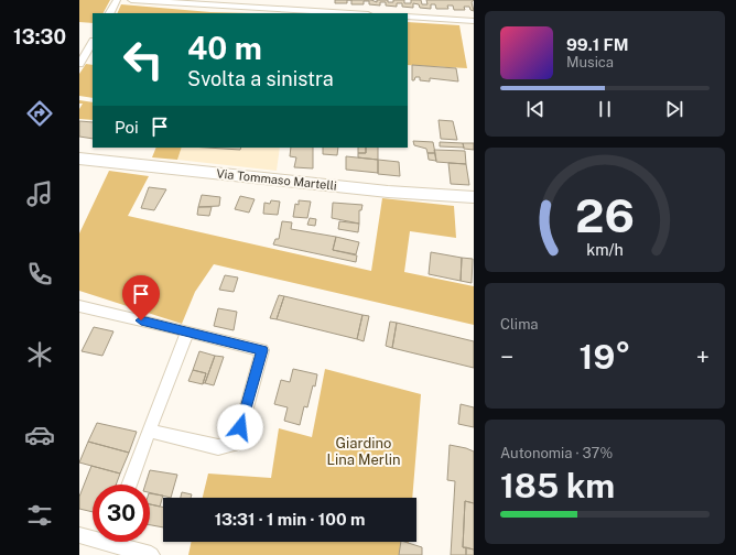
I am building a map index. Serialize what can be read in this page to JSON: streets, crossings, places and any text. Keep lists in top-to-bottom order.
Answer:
{
  "streets": {
    "main road": ["Via Tommaso Martelli"]
  },
  "parks": ["Giardino Lina Merlin"],
  "page": {
    "tabs": "13:30",
    "turn": ["40 m", "Svolta a sinistra"],
    "song": ["99.1 FM", "Musica"],
    "then": "Poi",
    "tile": [
      "Clima",
      ["Autonomia · 37%", "185 km"]
    ],
    "heat": ["−", "19°", "+"],
    "limit": "30",
    "trip": "13:31 · 1 min · 100 m",
    "gauge": ["26", "km/h"]
  }
}
